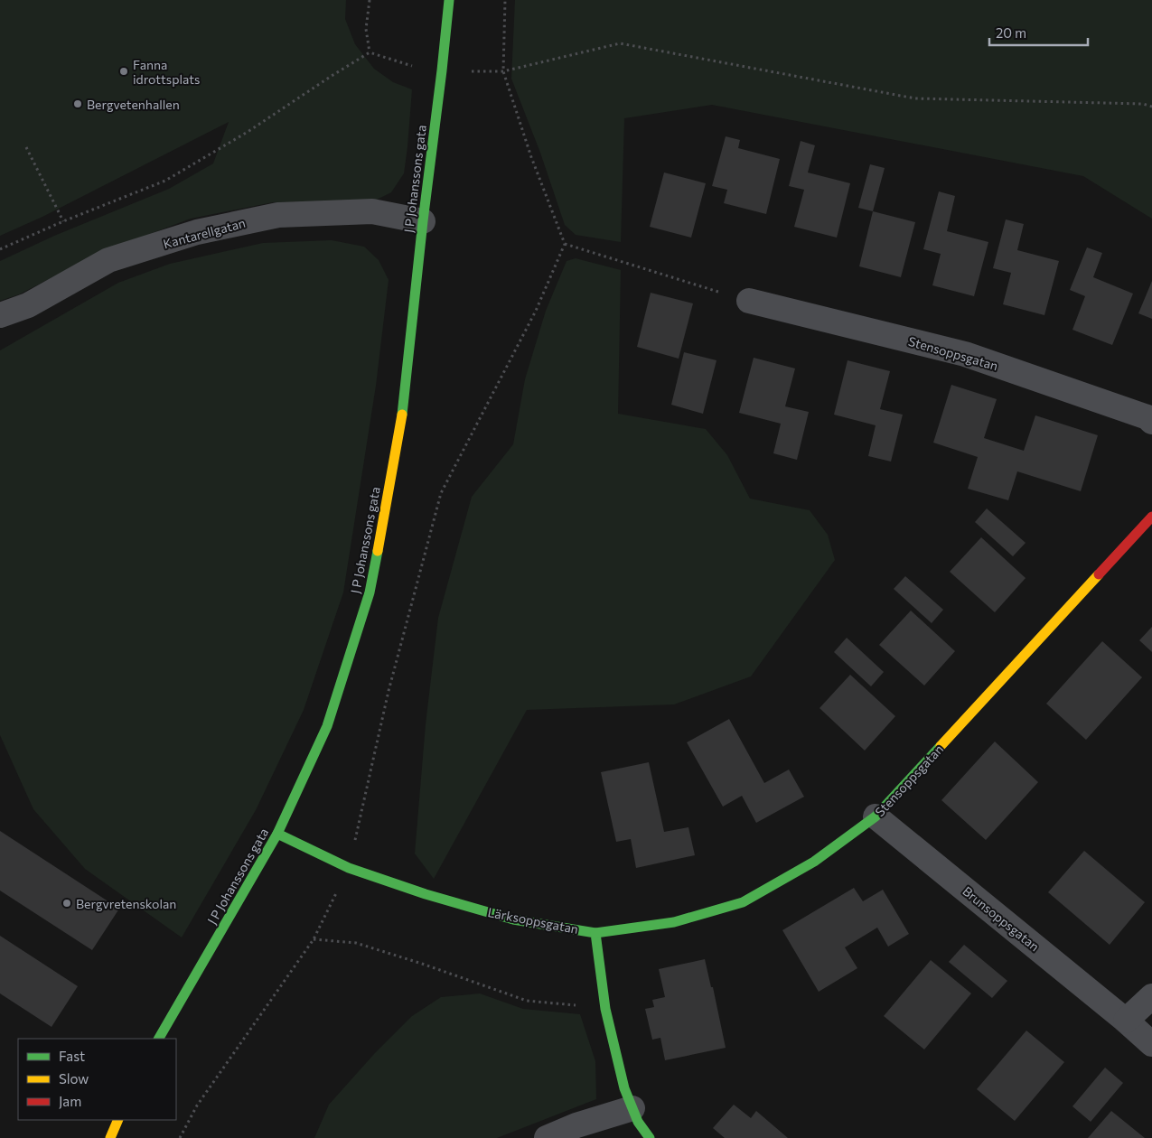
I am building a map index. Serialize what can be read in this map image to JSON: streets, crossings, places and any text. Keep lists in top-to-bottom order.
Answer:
{
  "streets": {
    "street": [
      "J P Johanssons gata",
      "Kantarellgatan",
      "Stensoppsgatan",
      "Brunsoppsgatan",
      "Lärksoppsgatan"
    ]
  },
  "crossings": [
    ["J P Johanssons gata", "Kantarellgatan"],
    ["J P Johanssons gata", "Lärksoppsgatan"],
    ["Stensoppsgatan", "Brunsoppsgatan"],
    ["Stensoppsgatan", "Lärksoppsgatan"]
  ],
  "places": ["Fanna idrottsplats", "Bergvetenhallen", "Bergvretenskolan"],
  "legend": ["Fast", "Slow", "Jam"],
  "scale_bar": "20 m"
}
